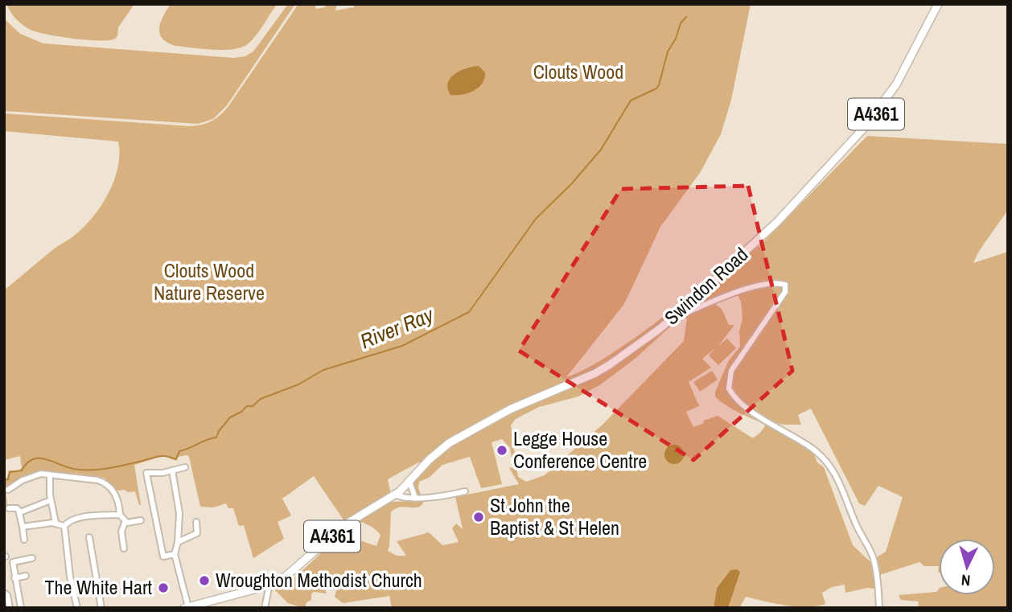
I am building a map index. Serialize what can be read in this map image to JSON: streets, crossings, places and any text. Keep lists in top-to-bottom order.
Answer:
{
  "streets": {
    "main road": ["A4361", "Swindon Road"]
  },
  "crossings": [
    ["A4361", "Swindon Road"]
  ],
  "water": ["River Ray"],
  "parks": ["Clouts Wood", "Clouts Wood Nature Reserve"],
  "places": [
    "Legge House Conference Centre",
    "St John the Baptist & St Helen",
    "Wroughton Methodist Church",
    "The White Hart"
  ],
  "north": "bottom"
}
